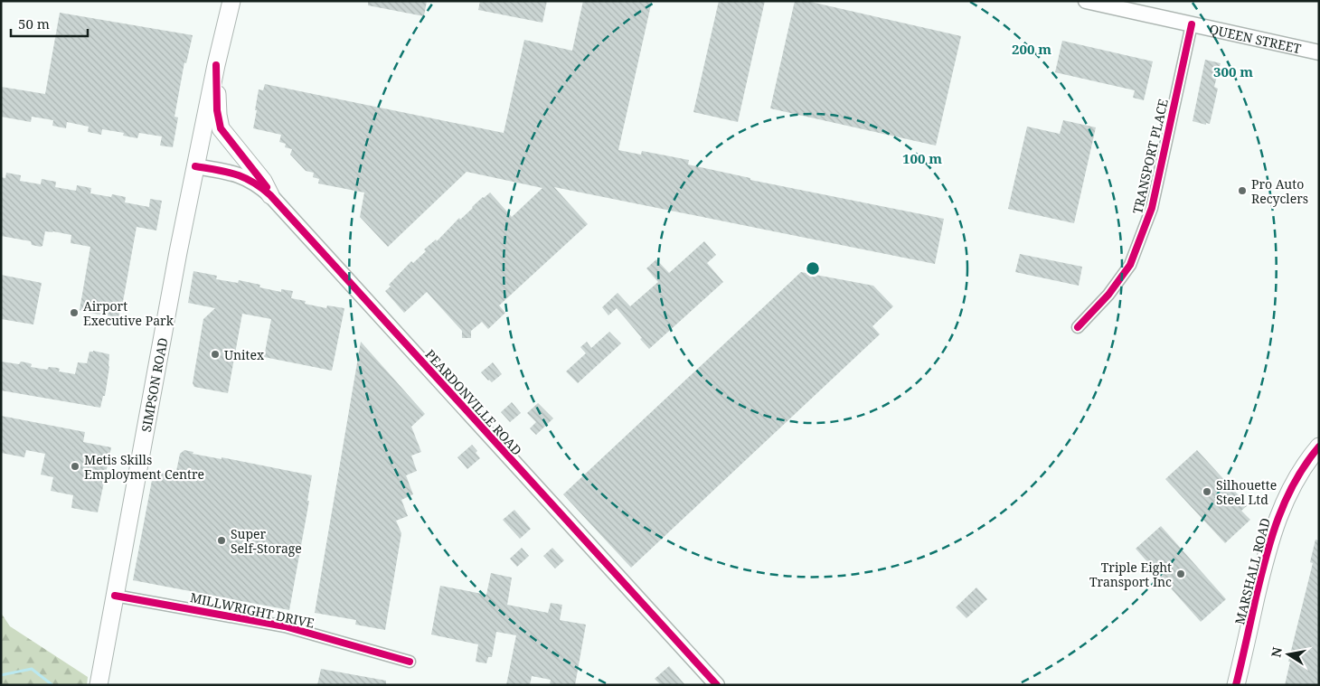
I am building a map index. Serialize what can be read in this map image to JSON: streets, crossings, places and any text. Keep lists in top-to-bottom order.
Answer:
{
  "streets": {
    "main road": ["SIMPSON ROAD", "MARSHALL ROAD"],
    "street": [
      "QUEEN STREET",
      "TRANSPORT PLACE",
      "PEARDONVILLE ROAD",
      "MILLWRIGHT DRIVE"
    ]
  },
  "crossings": [
    ["QUEEN STREET", "TRANSPORT PLACE"],
    ["SIMPSON ROAD", "PEARDONVILLE ROAD"],
    ["SIMPSON ROAD", "MILLWRIGHT DRIVE"]
  ],
  "places": [
    "Pro Auto Recyclers",
    "Airport Executive Park",
    "Unitex",
    "Metis Skills Employment Centre",
    "Silhouette Steel Ltd",
    "Super Self-Storage",
    "Triple Eight Transport Inc"
  ],
  "scale_bar": "50 m",
  "north": "left",
  "rings": ["200 m", "300 m", "100 m"]
}
